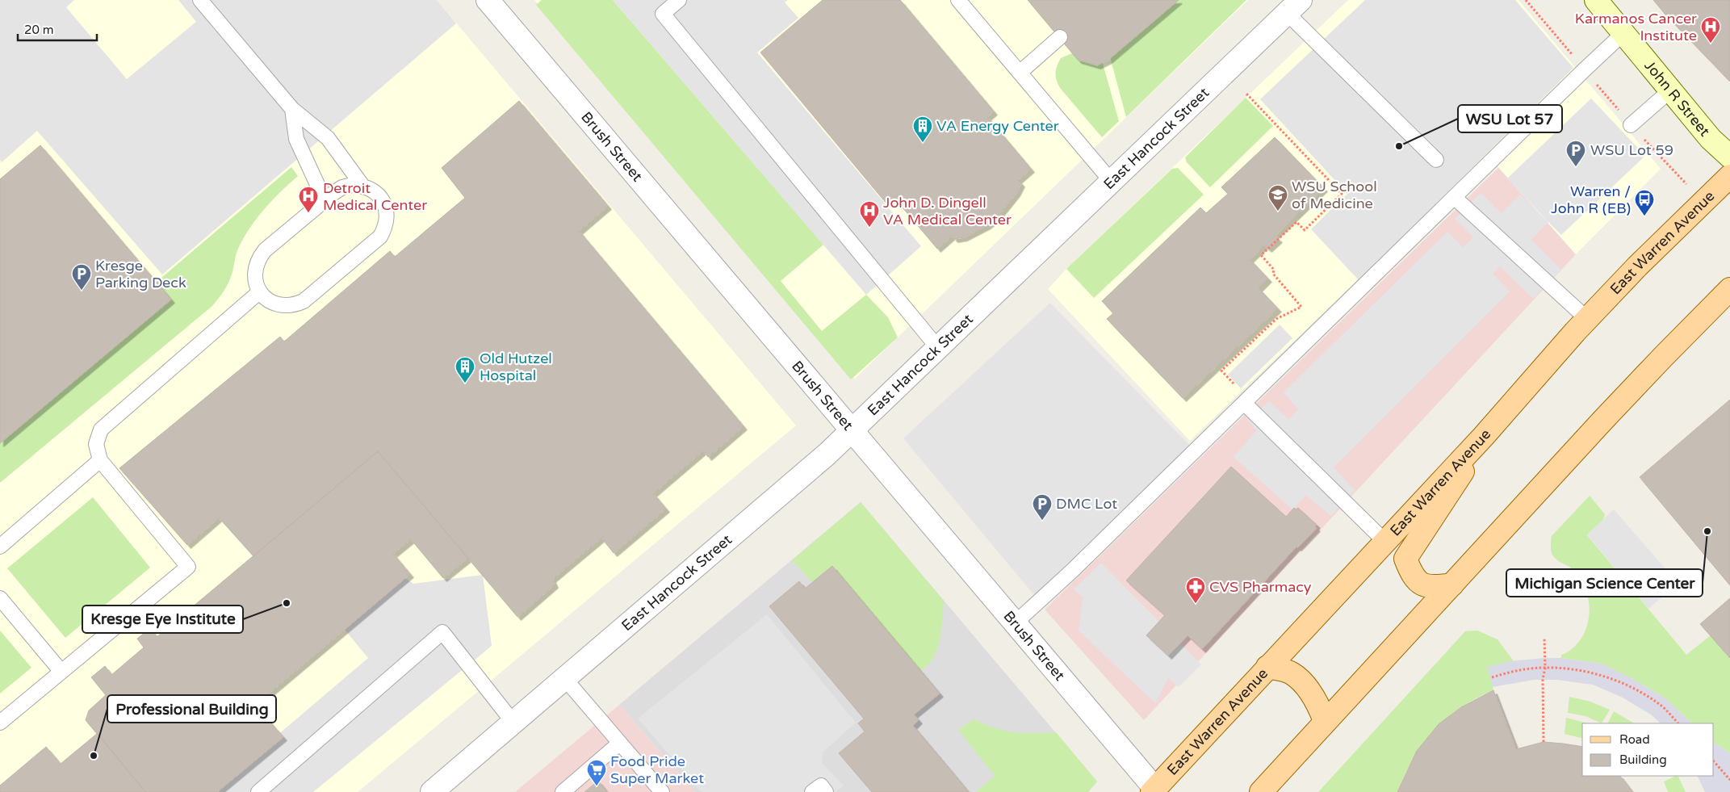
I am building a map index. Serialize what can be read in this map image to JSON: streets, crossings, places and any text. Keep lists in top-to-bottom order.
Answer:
{
  "streets": {
    "main road": ["East Warren Avenue"],
    "street": ["John R Street", "East Hancock Street", "Brush Street"]
  },
  "crossings": [
    ["East Hancock Street", "Brush Street"],
    ["Brush Street", "East Warren Avenue"]
  ],
  "places": {
    "hospital": ["Karmanos Cancer Institute", "Detroit Medical Center", "John D. Dingell VA Medical Center"],
    "building": ["VA Energy Center", "Old Hutzel Hospital"],
    "other": [
      "WSU Lot 57",
      "Michigan Science Center",
      "Kresge Eye Institute",
      "Professional Building"
    ],
    "parking": ["WSU Lot 59", "Kresge Parking Deck", "DMC Lot"],
    "school or university": ["WSU School of Medicine"],
    "bus stop": ["Warren / John R (EB)"],
    "pharmacy": ["CVS Pharmacy"],
    "supermarket": ["Food Pride Super Market"]
  },
  "legend": ["Road", "Building"],
  "scale_bar": "20 m"
}
